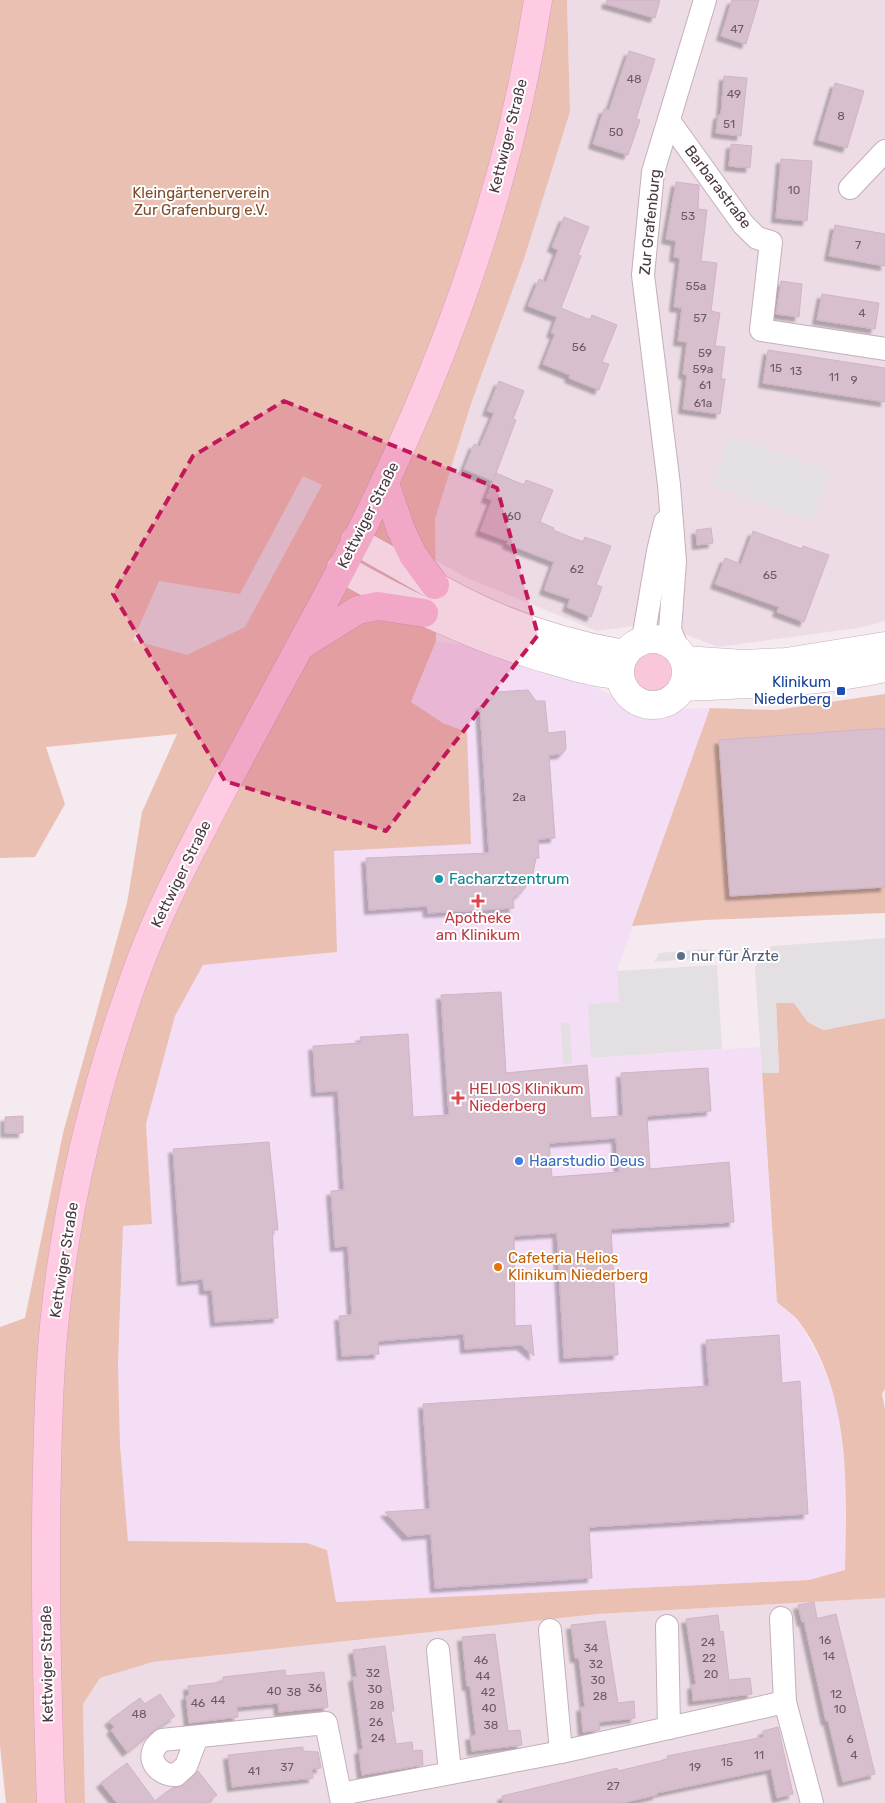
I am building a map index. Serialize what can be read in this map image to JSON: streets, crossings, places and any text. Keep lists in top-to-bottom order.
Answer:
{
  "streets": {
    "main road": ["Kettwiger Straße"],
    "street": ["Barbarastraße", "Zur Grafenburg"]
  },
  "crossings": [
    ["Barbarastraße", "Zur Grafenburg"]
  ],
  "parks": ["Kleingärtenerverein Zur Grafenburg e.V."],
  "places": {
    "transit": ["Klinikum Niederberg"],
    "other": [
      "Facharztzentrum",
      "nur für Ärzte",
      "Haarstudio Deus",
      "Cafeteria Helios Klinikum Niederberg"
    ],
    "health": ["Apotheke am Klinikum", "HELIOS Klinikum Niederberg"]
  },
  "house_numbers": [
    "47",
    "48",
    "49",
    "8",
    "51",
    "50",
    "10",
    "53",
    "7",
    "55a",
    "4",
    "57",
    "56",
    "59",
    "15",
    "59a",
    "13",
    "11",
    "9",
    "61",
    "61a",
    "60",
    "62",
    "65",
    "2a",
    "16",
    "24",
    "34",
    "14",
    "22",
    "46",
    "32",
    "32",
    "20",
    "44",
    "30",
    "36",
    "30",
    "40",
    "38",
    "42",
    "12",
    "28",
    "44",
    "46",
    "28",
    "40",
    "10",
    "48",
    "26",
    "38",
    "24",
    "6",
    "11",
    "4",
    "15",
    "37",
    "19",
    "41",
    "27"
  ]
}
